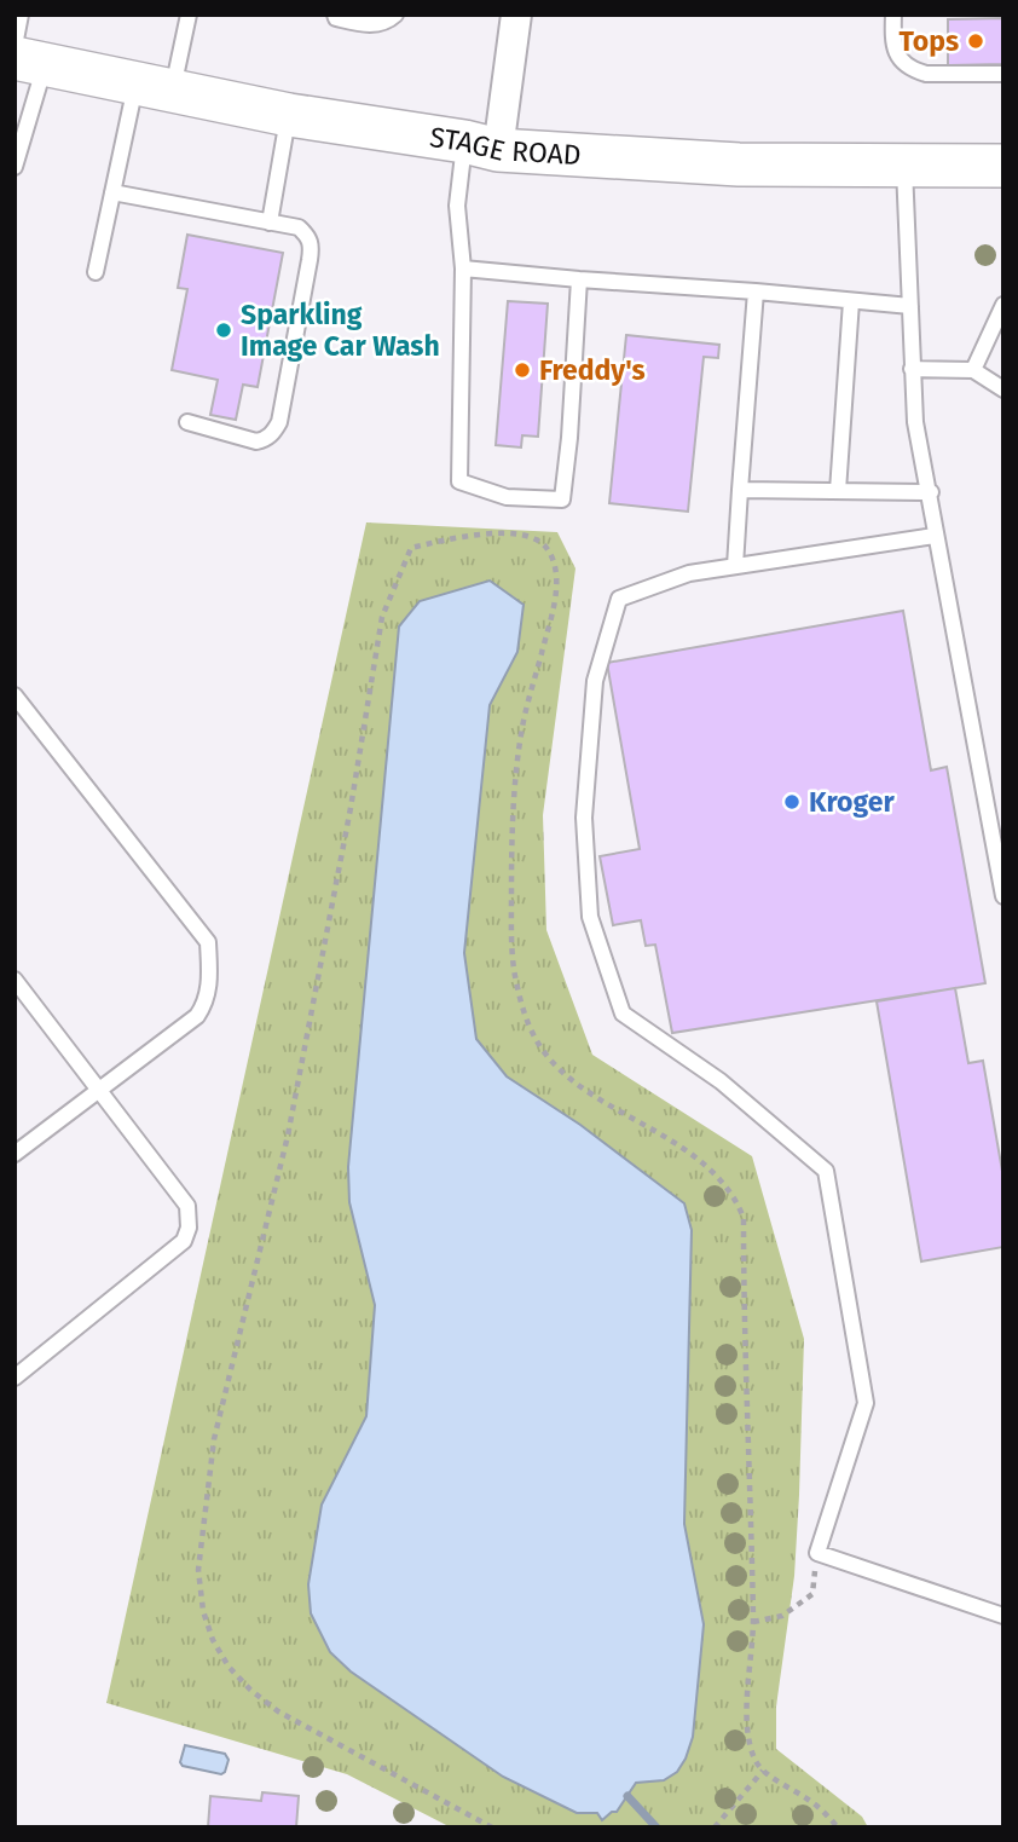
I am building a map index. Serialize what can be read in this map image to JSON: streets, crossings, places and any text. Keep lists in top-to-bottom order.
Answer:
{
  "streets": {
    "main road": ["STAGE ROAD"]
  },
  "places": [
    "Tops",
    "Sparkling Image Car Wash",
    "Freddy's",
    "Kroger"
  ]
}
